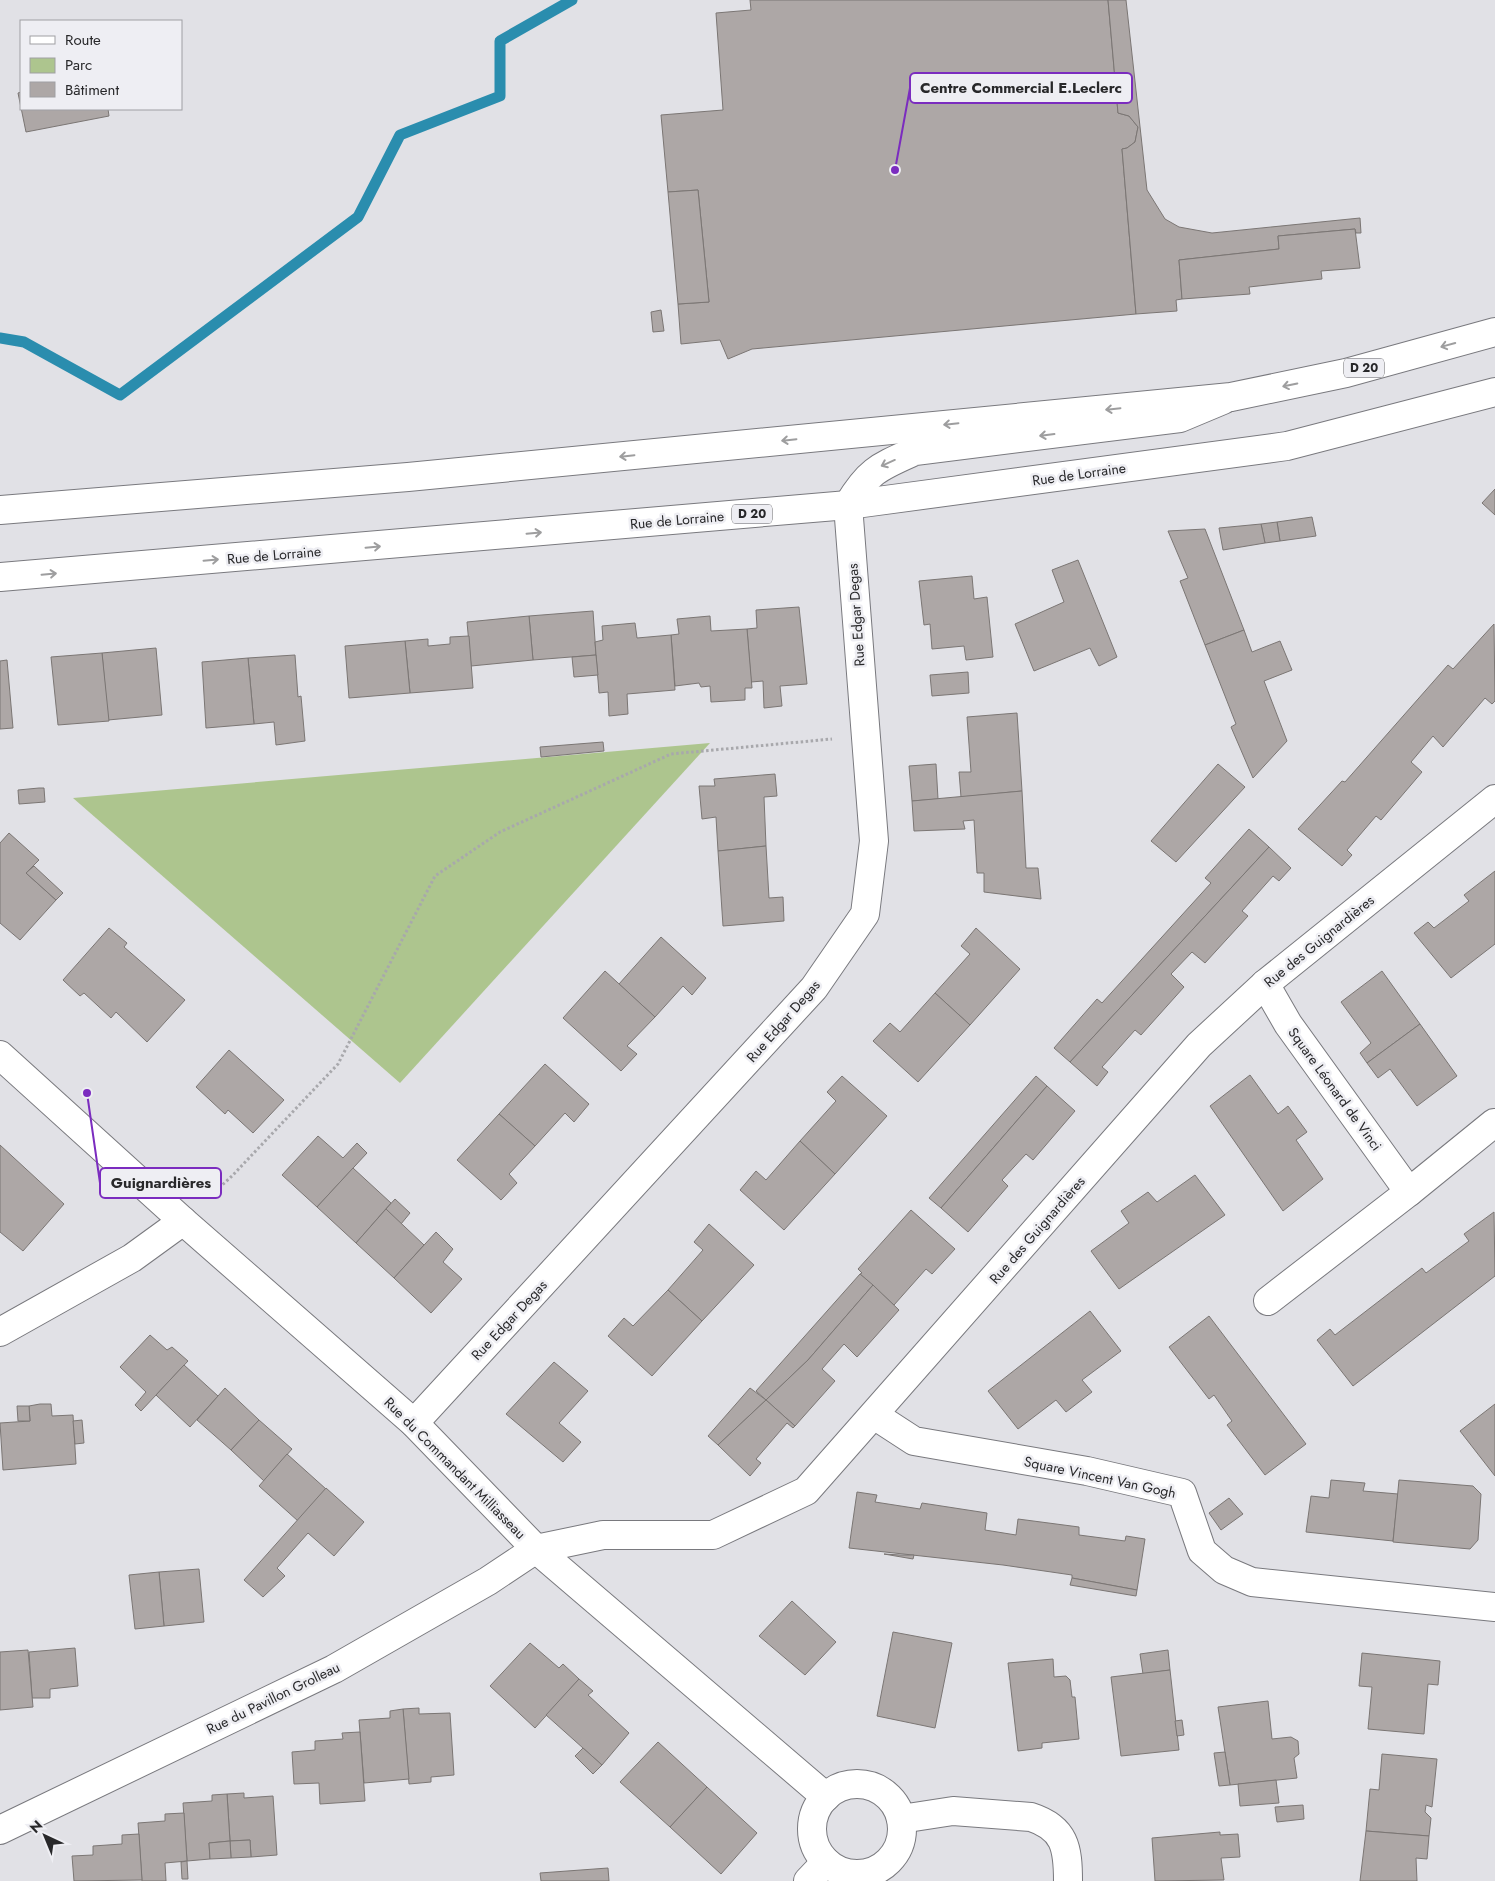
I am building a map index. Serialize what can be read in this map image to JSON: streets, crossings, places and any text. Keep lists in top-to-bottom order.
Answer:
{
  "streets": {
    "street": [
      "D 20",
      "Rue de Lorraine",
      "Rue Edgar Degas",
      "Rue des Guignardières",
      "Square Léonard de Vinci",
      "Rue du Commandant Milliasseau",
      "Square Vincent Van Gogh",
      "Rue du Pavillon Grolleau"
    ]
  },
  "crossings": [
    ["Rue de Lorraine", "Rue Edgar Degas"],
    ["Rue Edgar Degas", "Rue du Commandant Milliasseau"],
    ["Rue des Guignardières", "Square Léonard de Vinci"],
    ["Rue des Guignardières", "Rue du Commandant Milliasseau"],
    ["Rue des Guignardières", "Square Vincent Van Gogh"],
    ["Rue des Guignardières", "Rue du Pavillon Grolleau"],
    ["Rue du Commandant Milliasseau", "Rue du Pavillon Grolleau"]
  ],
  "places": ["Centre Commercial E.Leclerc", "Guignardières"],
  "legend": ["Route", "Parc", "Bâtiment"],
  "north": "top left"
}
